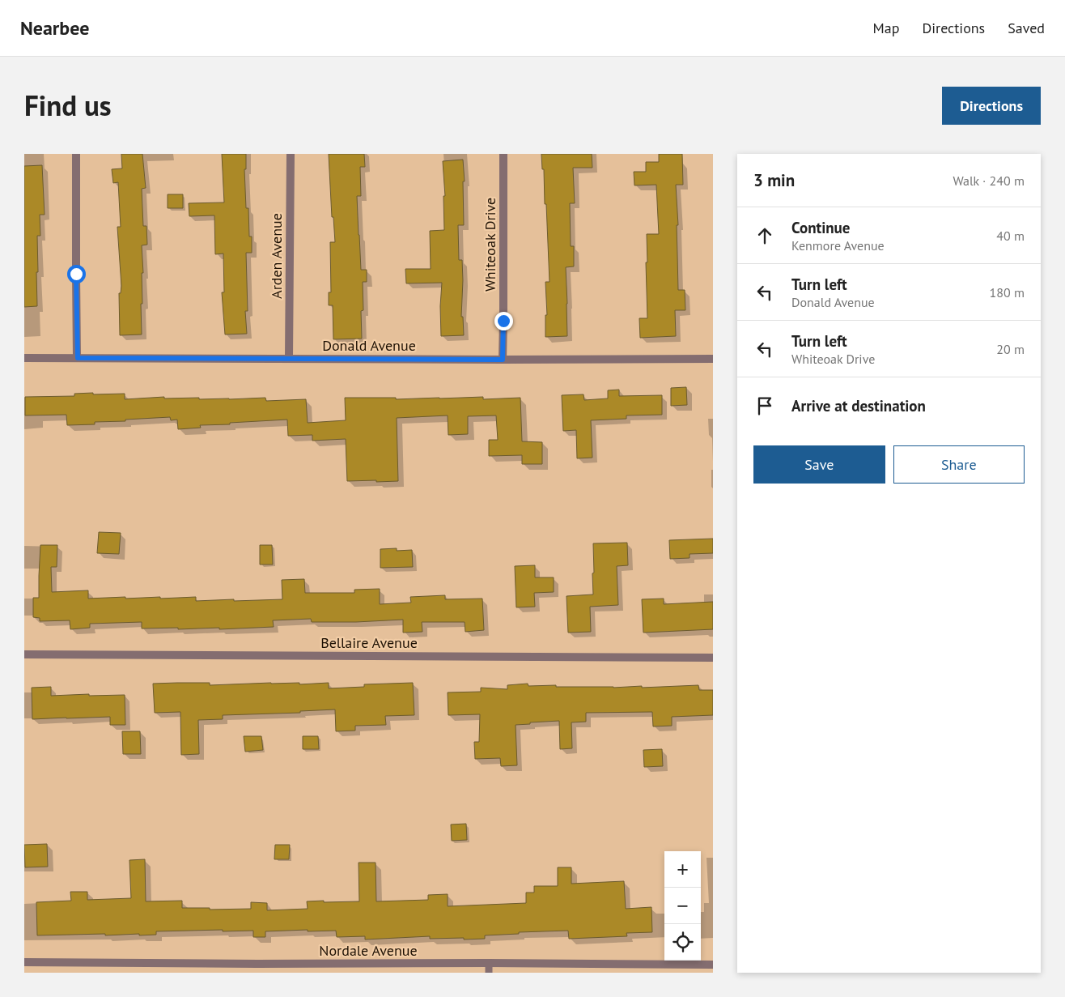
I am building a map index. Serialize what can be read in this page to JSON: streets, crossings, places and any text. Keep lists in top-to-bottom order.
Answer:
{
  "streets": {
    "street": [
      "Whiteoak Drive",
      "Arden Avenue",
      "Donald Avenue",
      "Bellaire Avenue",
      "Nordale Avenue"
    ]
  },
  "crossings": [
    ["Whiteoak Drive", "Donald Avenue"],
    ["Arden Avenue", "Donald Avenue"]
  ],
  "page": {
    "header": "Nearbee",
    "nav": ["Map", "Directions", "Saved"],
    "title": "Find us",
    "buttons": [
      "Directions",
      ["Save", "Share"]
    ],
    "heading": ["3 min", "Walk · 240 m"],
    "list": [
      ["Continue", "Kenmore Avenue", "40 m"],
      ["Turn left", "Donald Avenue", "180 m"],
      ["Turn left", "Whiteoak Drive", "20 m"],
      "Arrive at destination"
    ],
    "map_buttons": ["+", "−"]
  }
}
